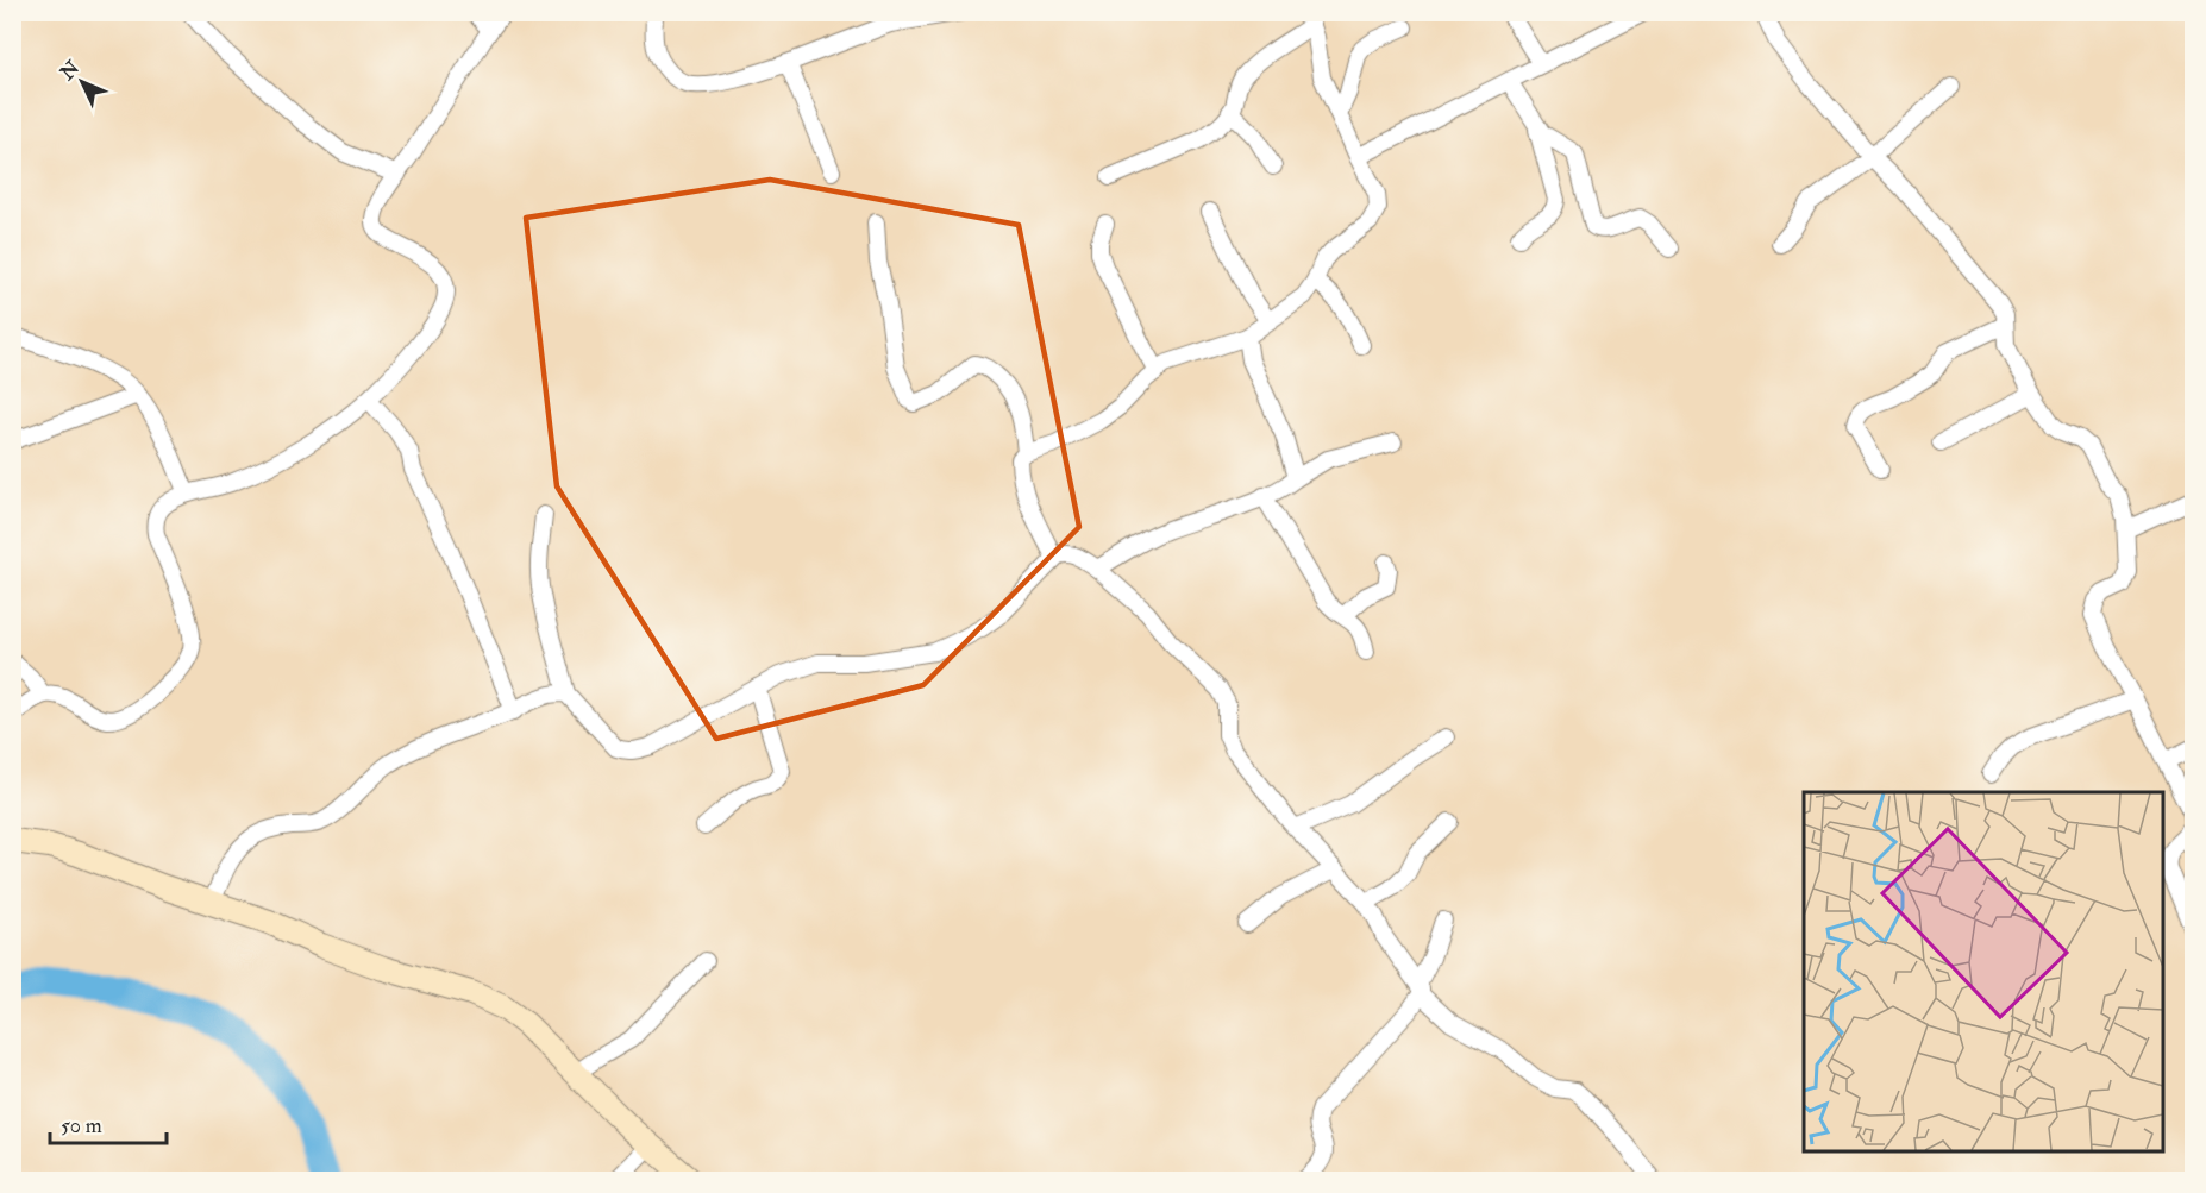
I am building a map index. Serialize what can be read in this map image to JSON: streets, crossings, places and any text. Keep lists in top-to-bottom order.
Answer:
{
  "scale_bar": "50 m",
  "north": "top left"
}
